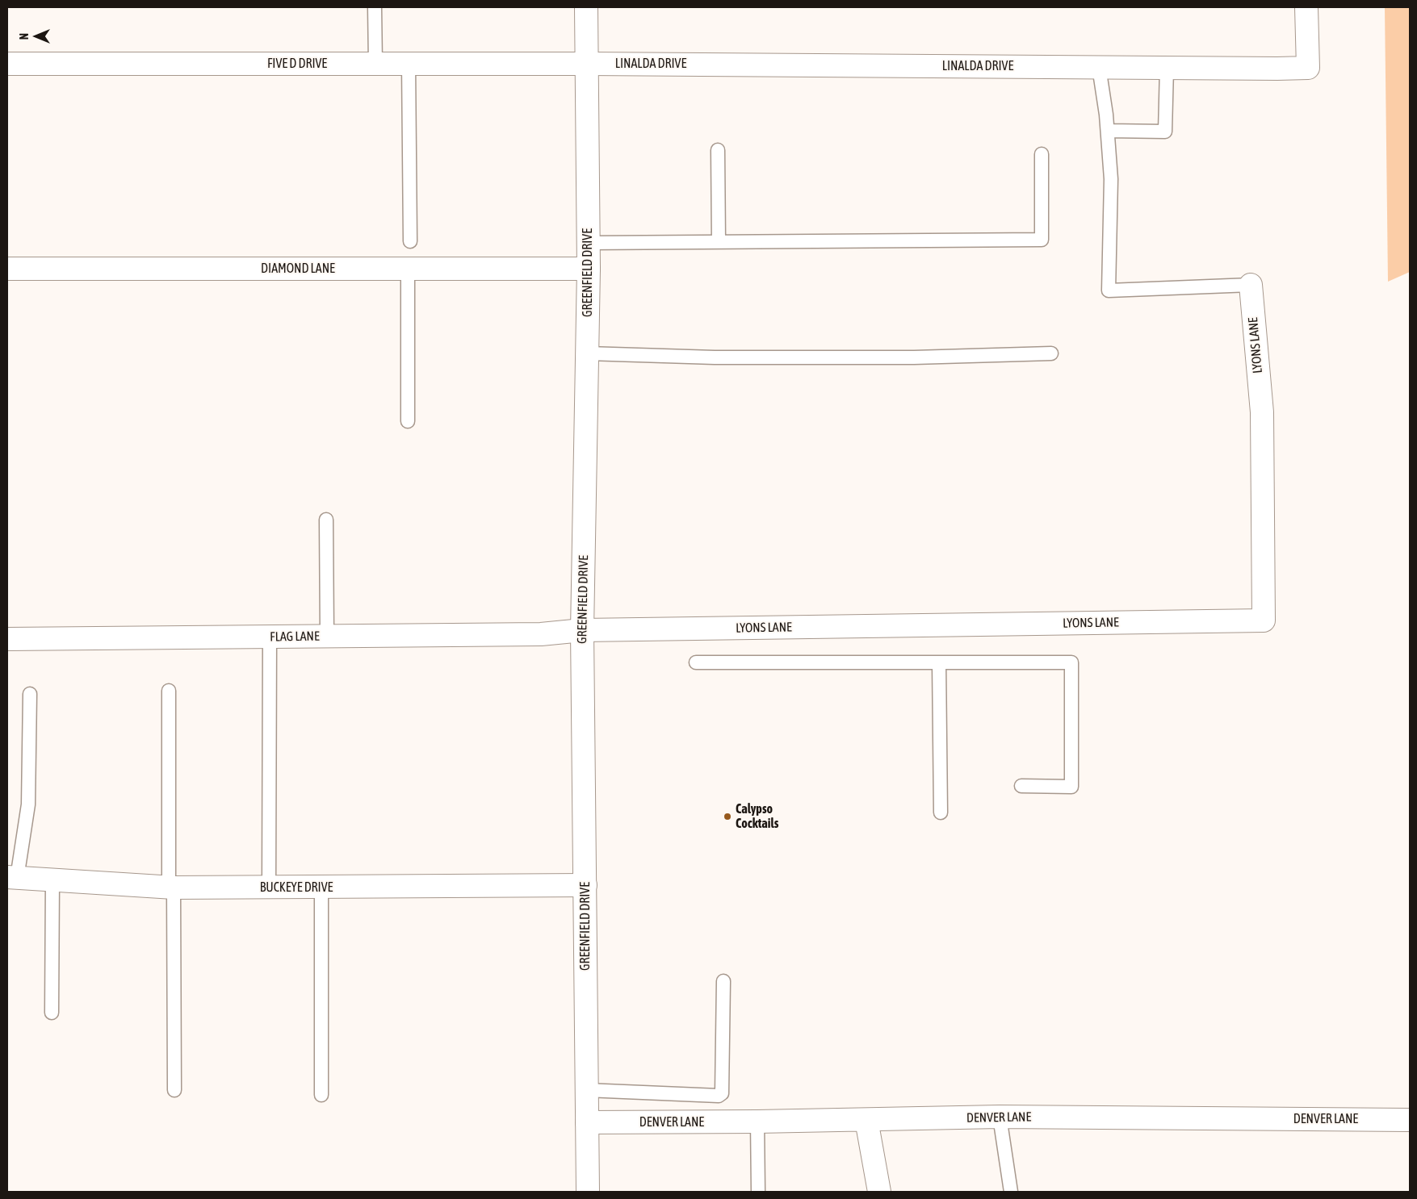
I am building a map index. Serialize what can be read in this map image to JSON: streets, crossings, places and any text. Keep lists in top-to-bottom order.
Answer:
{
  "streets": {
    "street": [
      "FIVE D DRIVE",
      "LINALDA DRIVE",
      "DIAMOND LANE",
      "GREENFIELD DRIVE",
      "LYONS LANE",
      "FLAG LANE",
      "BUCKEYE DRIVE",
      "DENVER LANE"
    ]
  },
  "crossings": [
    ["FIVE D DRIVE", "LINALDA DRIVE"],
    ["FIVE D DRIVE", "GREENFIELD DRIVE"],
    ["LINALDA DRIVE", "GREENFIELD DRIVE"],
    ["DIAMOND LANE", "GREENFIELD DRIVE"],
    ["GREENFIELD DRIVE", "LYONS LANE"],
    ["GREENFIELD DRIVE", "FLAG LANE"],
    ["GREENFIELD DRIVE", "BUCKEYE DRIVE"],
    ["GREENFIELD DRIVE", "DENVER LANE"],
    ["LYONS LANE", "FLAG LANE"]
  ],
  "places": ["Calypso Cocktails"],
  "north": "left"
}
